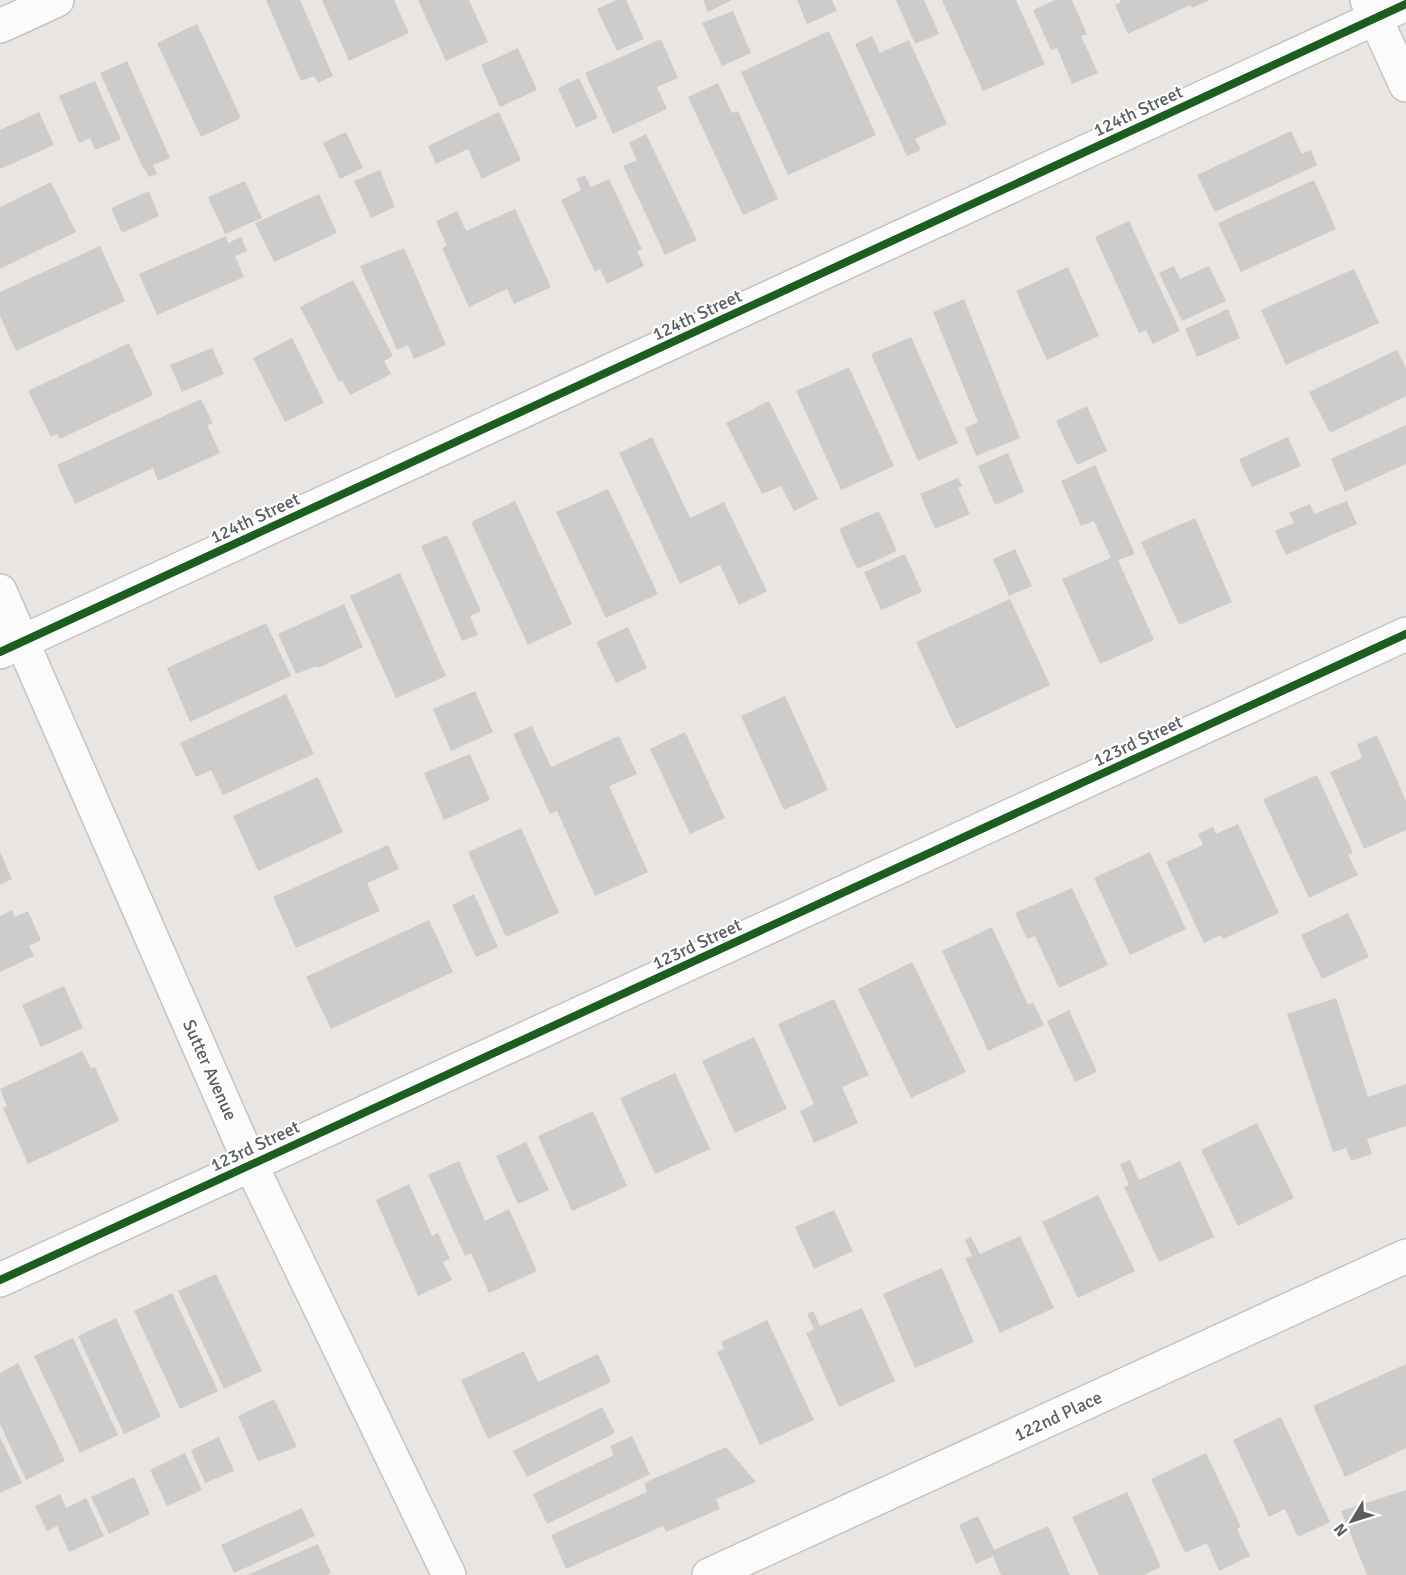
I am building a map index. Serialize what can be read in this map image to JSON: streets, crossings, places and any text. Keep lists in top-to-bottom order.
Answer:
{
  "streets": {
    "street": [
      "124th Street",
      "123rd Street",
      "Sutter Avenue",
      "122nd Place"
    ]
  },
  "crossings": [
    ["124th Street", "Sutter Avenue"],
    ["123rd Street", "Sutter Avenue"]
  ],
  "north": "bottom left"
}
